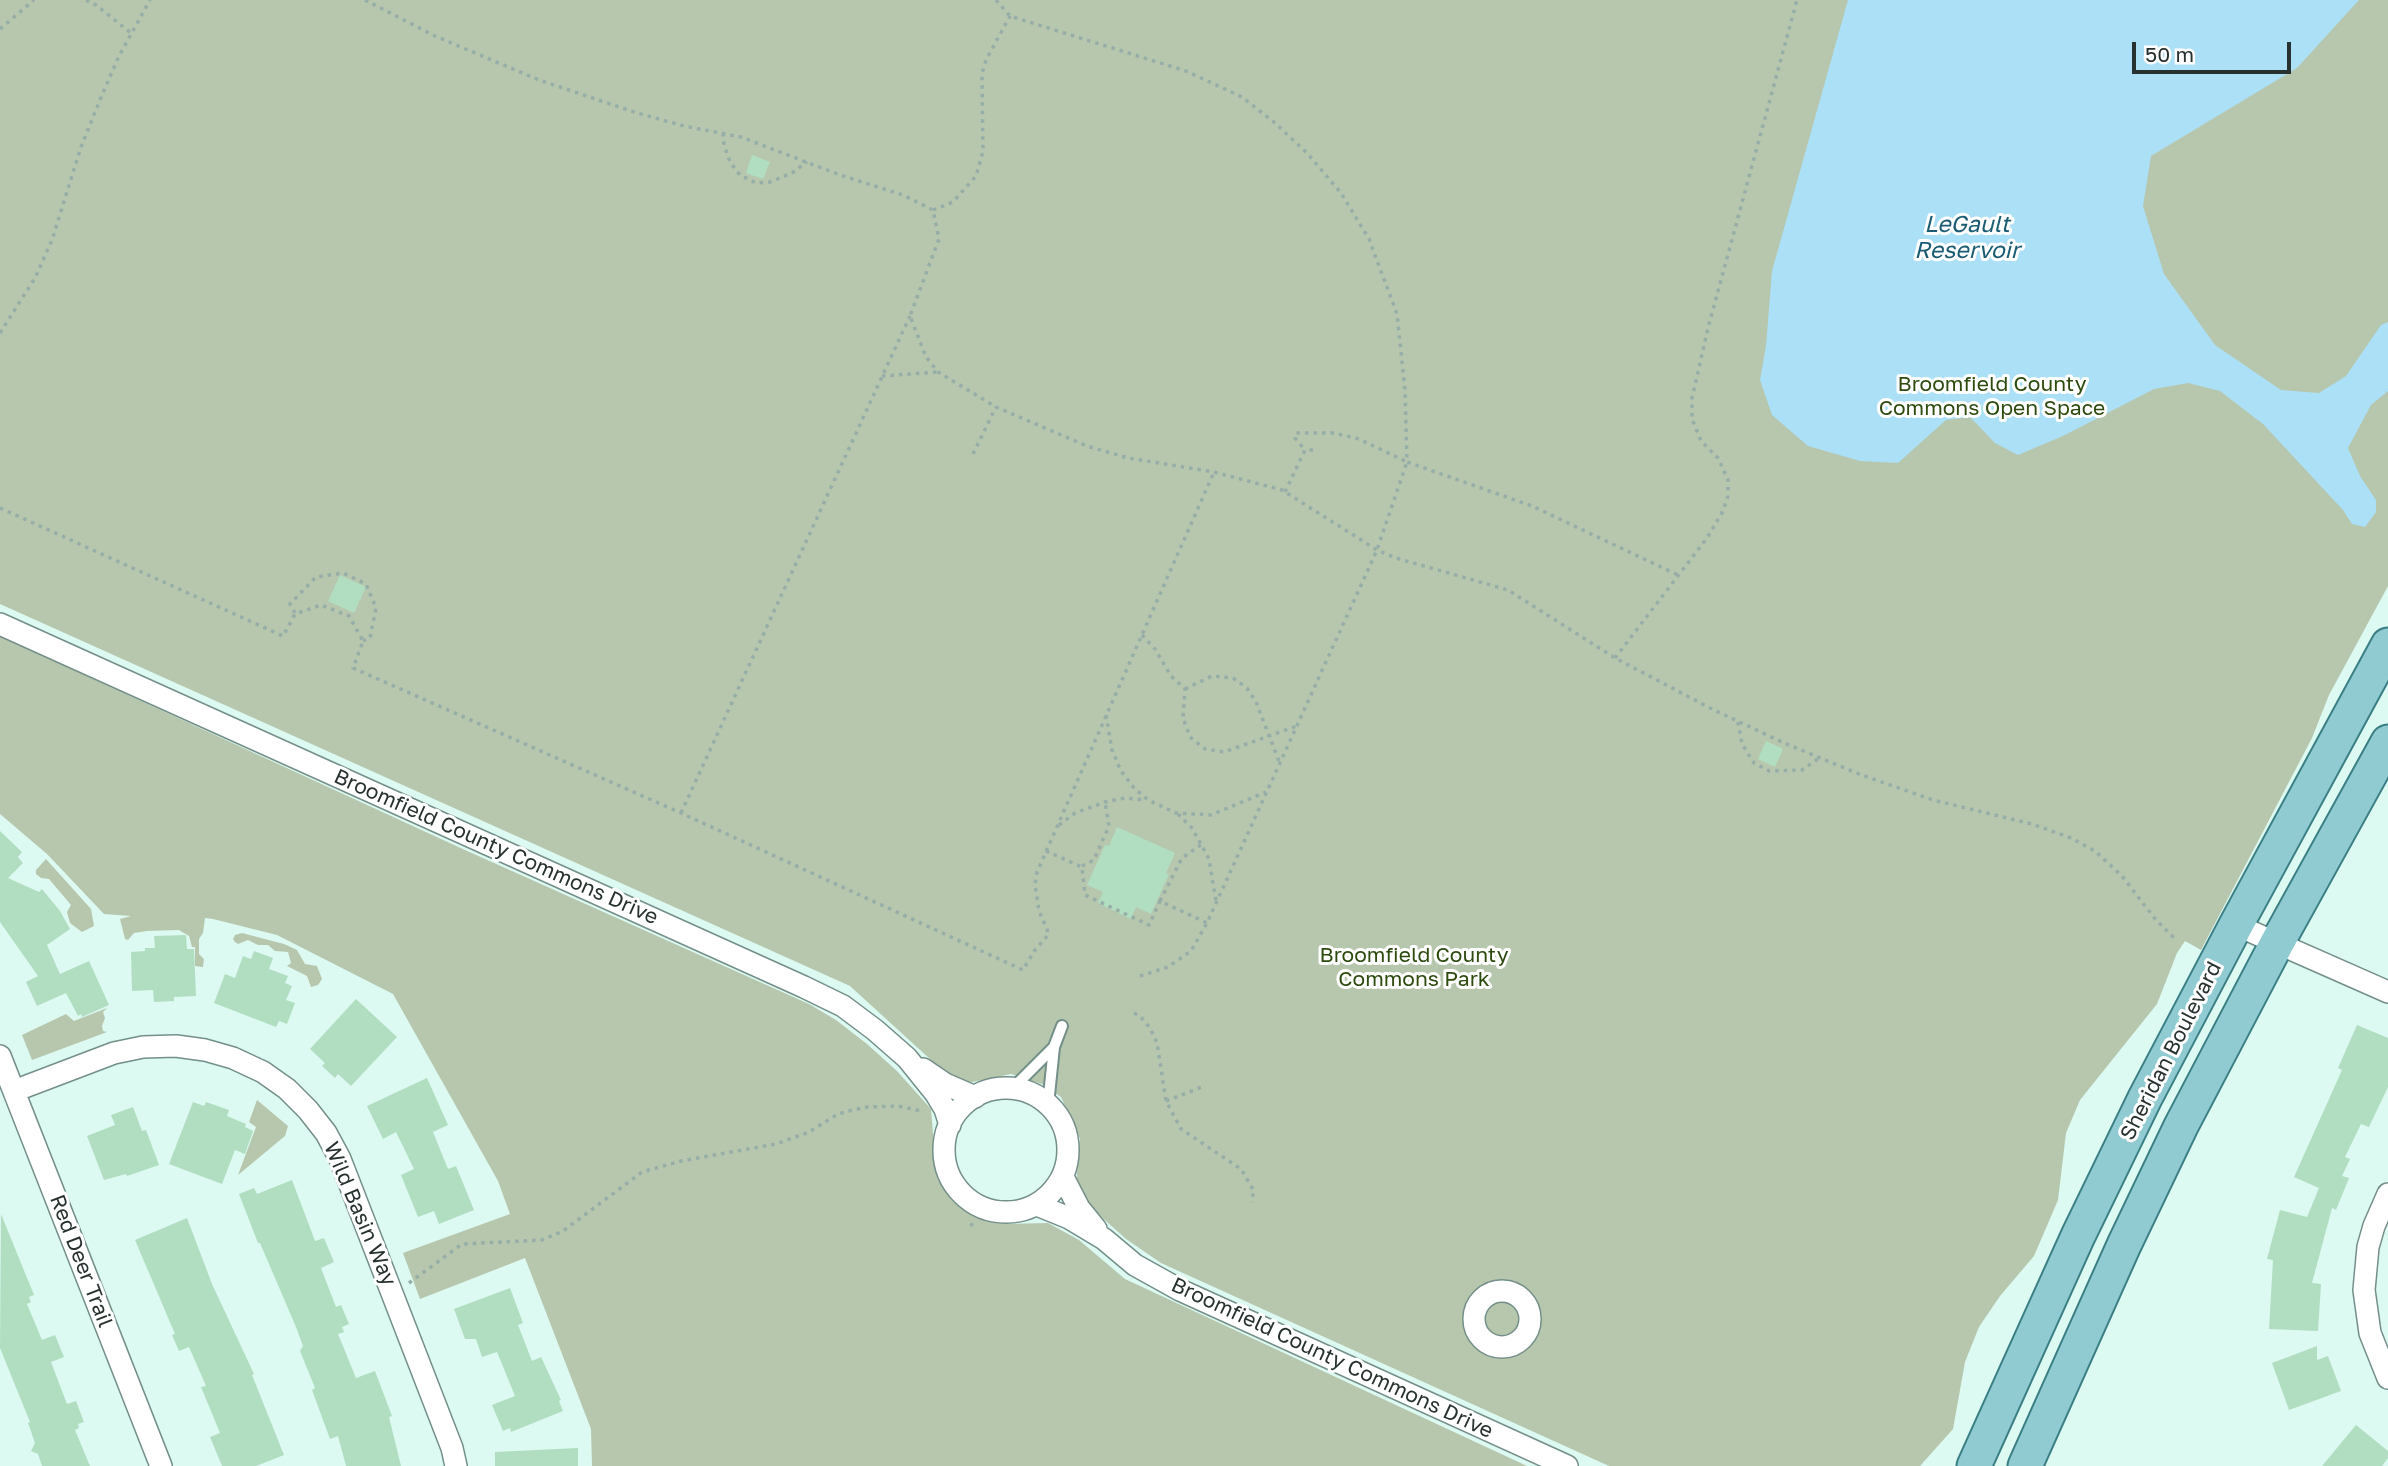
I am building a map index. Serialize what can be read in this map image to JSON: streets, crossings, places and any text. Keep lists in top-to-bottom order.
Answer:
{
  "streets": {
    "main road": ["Sheridan Boulevard"],
    "street": ["Broomfield County Commons Drive", "Wild Basin Way", "Red Deer Trail"]
  },
  "crossings": [
    ["Wild Basin Way", "Red Deer Trail"]
  ],
  "water": ["LeGault Reservoir"],
  "parks": ["Broomfield County Commons Open Space", "Broomfield County Commons Park"],
  "scale_bar": "50 m"
}
